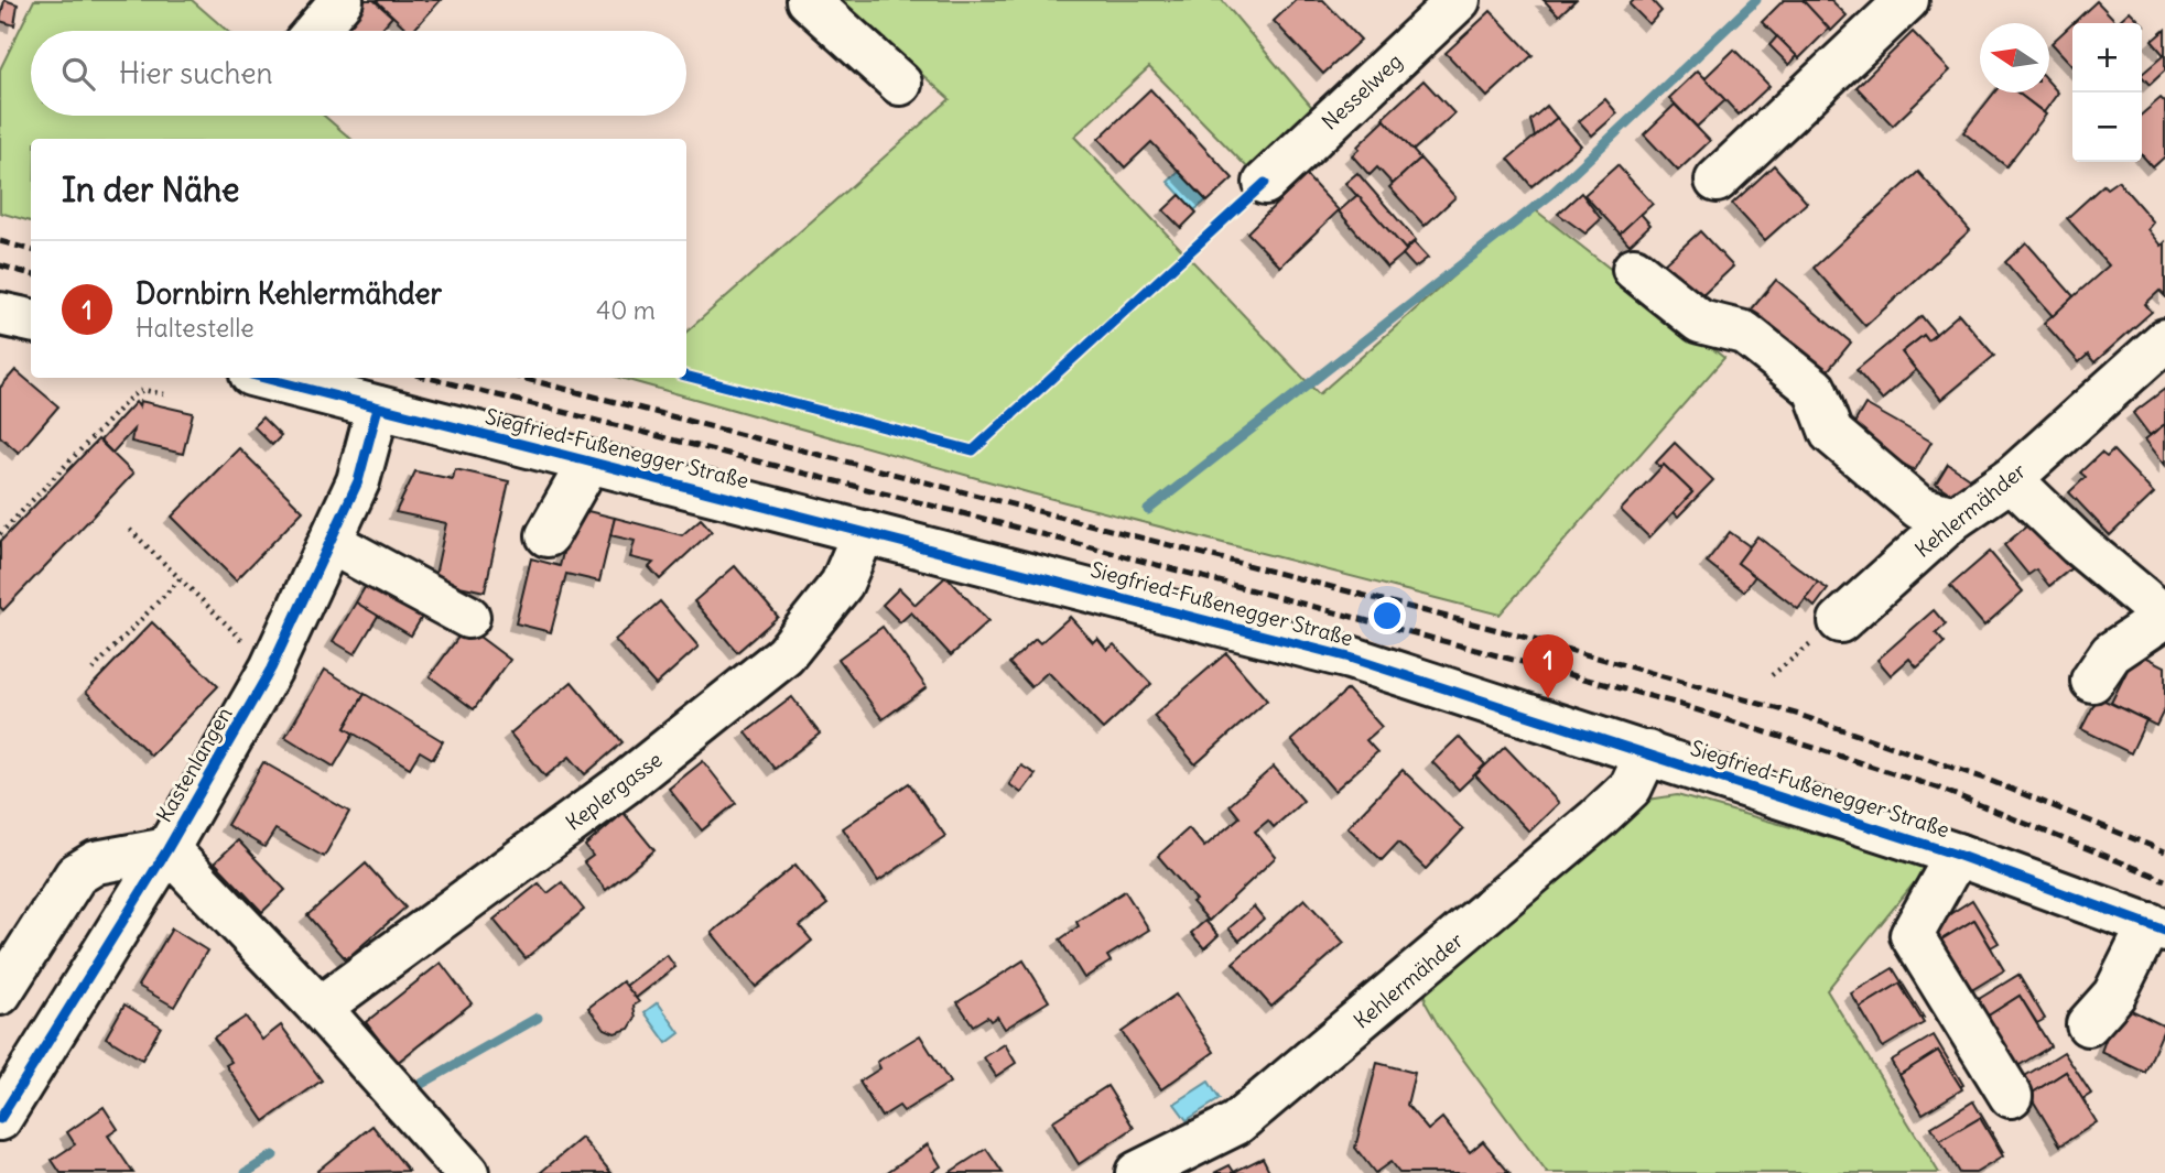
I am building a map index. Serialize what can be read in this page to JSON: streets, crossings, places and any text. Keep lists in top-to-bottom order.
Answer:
{
  "streets": {
    "street": [
      "Nesselweg",
      "Siegfried-Fußenegger Straße",
      "Kehlermähder",
      "Kastenlangen",
      "Keplergasse"
    ]
  },
  "crossings": [
    ["Siegfried-Fußenegger Straße", "Kehlermähder"],
    ["Siegfried-Fußenegger Straße", "Kastenlangen"],
    ["Siegfried-Fußenegger Straße", "Keplergasse"]
  ],
  "north": "left",
  "page": {
    "map_buttons": ["+", "−"],
    "search": "Hier suchen",
    "heading": "In der Nähe",
    "list": [
      {
        "mark": "1",
        "name": "Dornbirn Kehlermähder",
        "note": "Haltestelle",
        "value": "40 m"
      }
    ],
    "pins": "1"
  }
}
